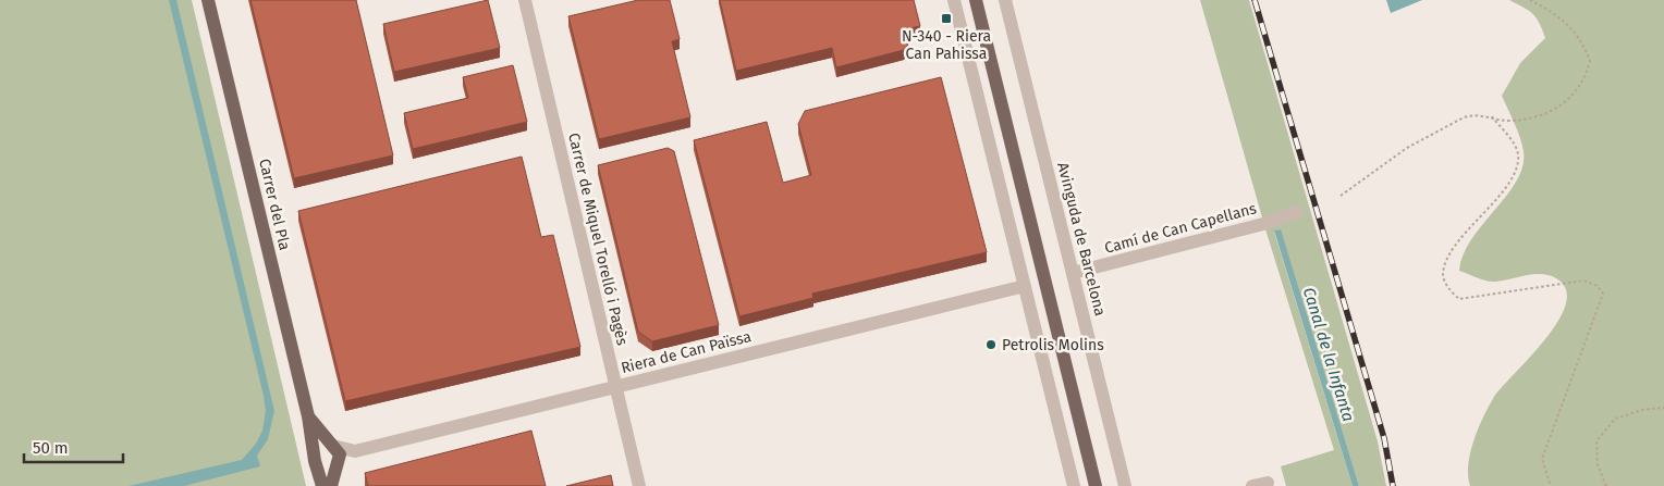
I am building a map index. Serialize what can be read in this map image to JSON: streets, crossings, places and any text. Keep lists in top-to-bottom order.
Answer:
{
  "streets": {
    "main road": ["Carrer del Pla"],
    "street": [
      "Camí de Can Capellans",
      "Carrer de Miquel Torelló i Pagès",
      "Avinguda de Barcelona",
      "Riera de Can Païssa"
    ]
  },
  "crossings": [
    ["Carrer del Pla", "Riera de Can Païssa"],
    ["Camí de Can Capellans", "Avinguda de Barcelona"],
    ["Carrer de Miquel Torelló i Pagès", "Riera de Can Païssa"]
  ],
  "water": ["Canal de la Infanta"],
  "places": {
    "transit": ["N-340 - Riera Can Pahissa"],
    "other": ["Petrolis Molins"]
  },
  "scale_bar": "50 m"
}
